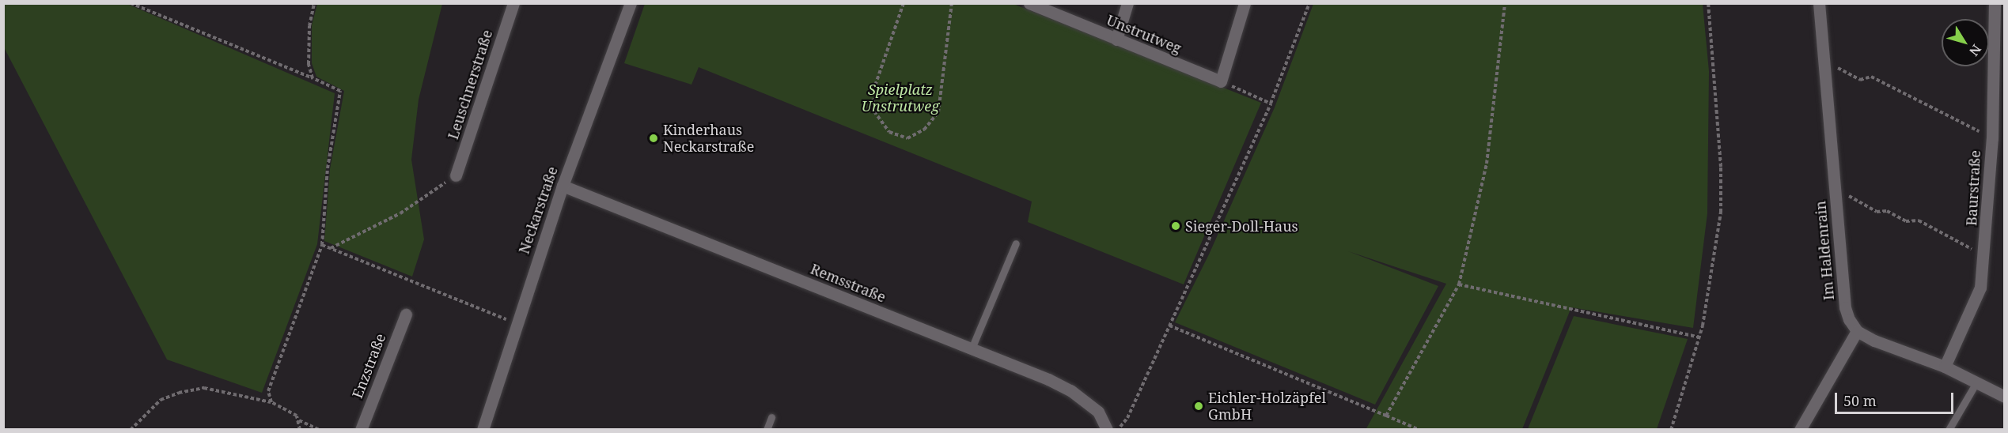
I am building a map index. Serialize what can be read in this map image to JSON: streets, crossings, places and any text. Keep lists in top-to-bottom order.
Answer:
{
  "streets": {
    "street": [
      "Unstrutweg",
      "Leuschnerstraße",
      "Baurstraße",
      "Neckarstraße",
      "Im Haldenrain",
      "Remsstraße",
      "Enzstraße"
    ]
  },
  "crossings": [
    ["Neckarstraße", "Remsstraße"]
  ],
  "parks": ["Spielplatz Unstrutweg"],
  "places": ["Kinderhaus Neckarstraße", "Sieger-Doll-Haus", "Eichler-Holzäpfel GmbH"],
  "scale_bar": "50 m",
  "north": "bottom right"
}
